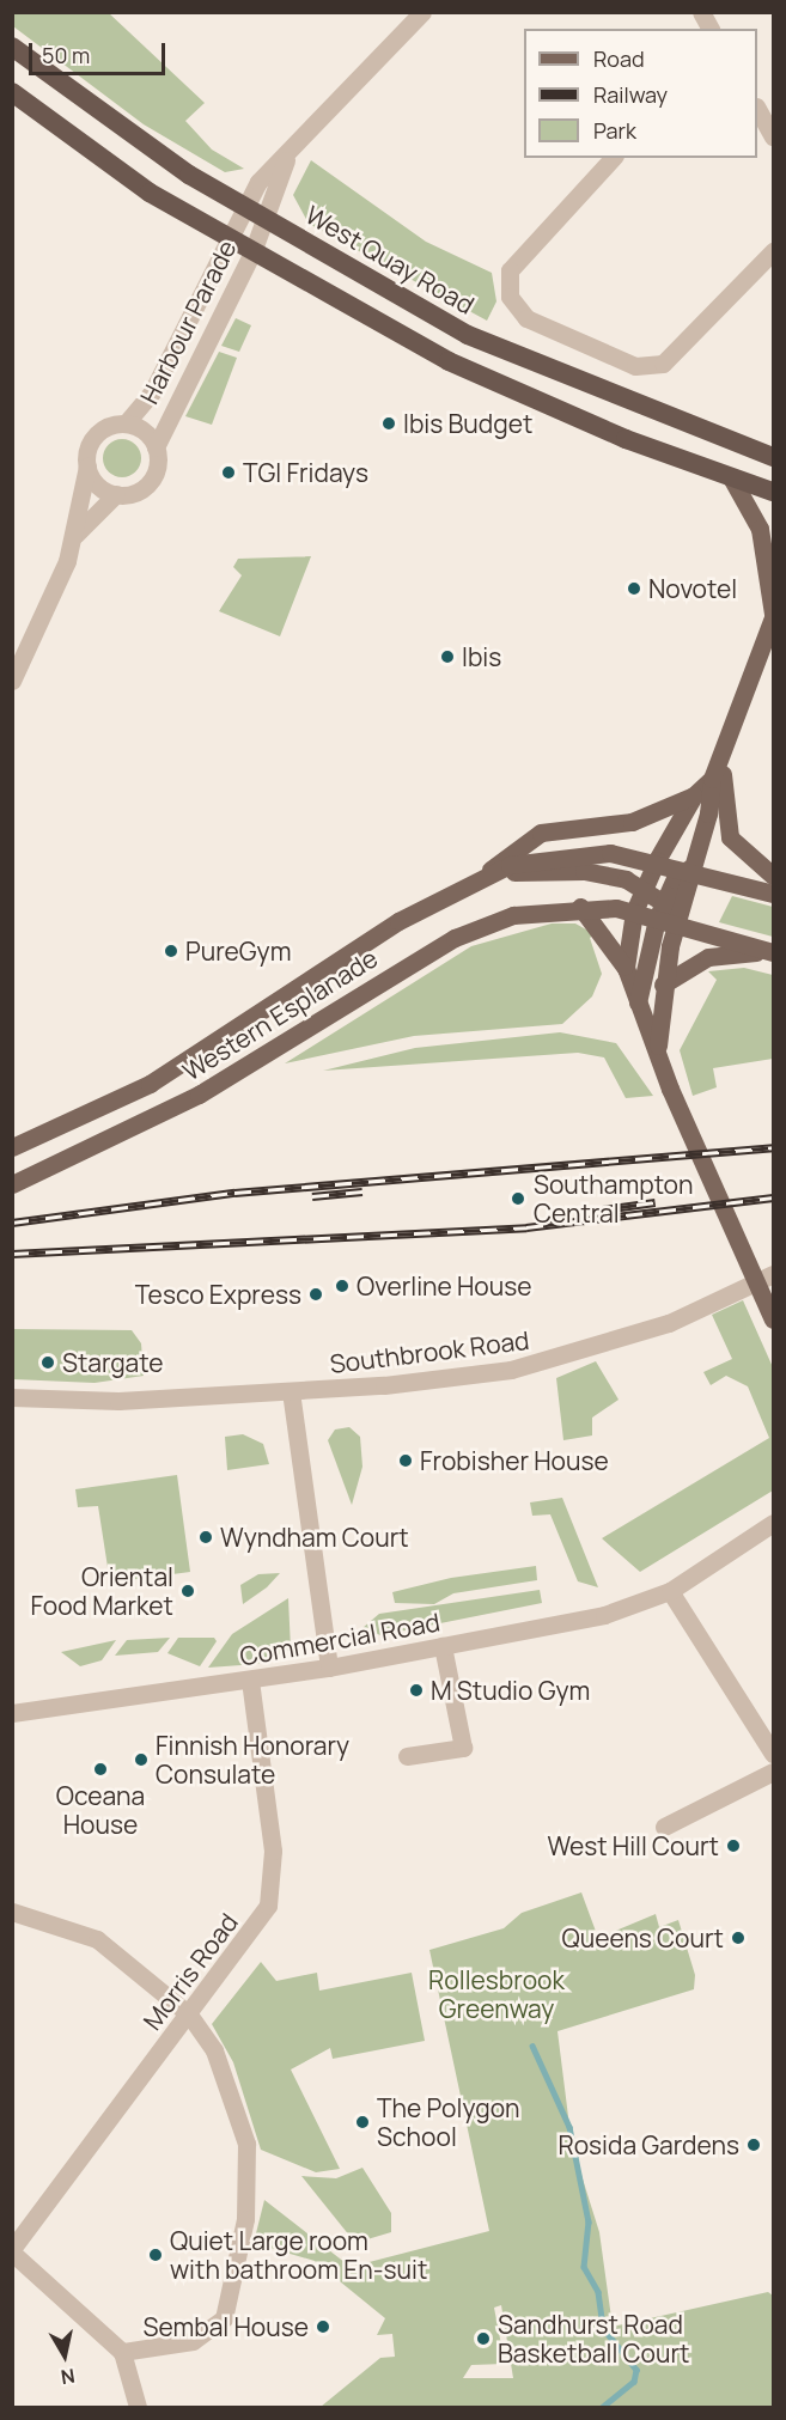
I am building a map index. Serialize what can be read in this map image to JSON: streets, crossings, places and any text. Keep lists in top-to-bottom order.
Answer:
{
  "streets": {
    "highway": ["West Quay Road"],
    "main road": ["Western Esplanade"],
    "street": [
      "Harbour Parade",
      "Southbrook Road",
      "Commercial Road",
      "Morris Road"
    ]
  },
  "crossings": [
    ["West Quay Road", "Harbour Parade"],
    ["Commercial Road", "Morris Road"]
  ],
  "parks": ["Rollesbrook Greenway"],
  "places": [
    "Ibis Budget",
    "TGI Fridays",
    "Novotel",
    "Ibis",
    "PureGym",
    "Southampton Central",
    "Overline House",
    "Tesco Express",
    "Stargate",
    "Frobisher House",
    "Wyndham Court",
    "Oriental Food Market",
    "M Studio Gym",
    "Finnish Honorary Consulate",
    "Oceana House",
    "West Hill Court",
    "Queens Court",
    "The Polygon School",
    "Rosida Gardens",
    "Quiet Large room with bathroom En-suit",
    "Sembal House",
    "Sandhurst Road Basketball Court"
  ],
  "legend": ["Road", "Railway", "Park"],
  "scale_bar": "50 m",
  "north": "bottom"
}
